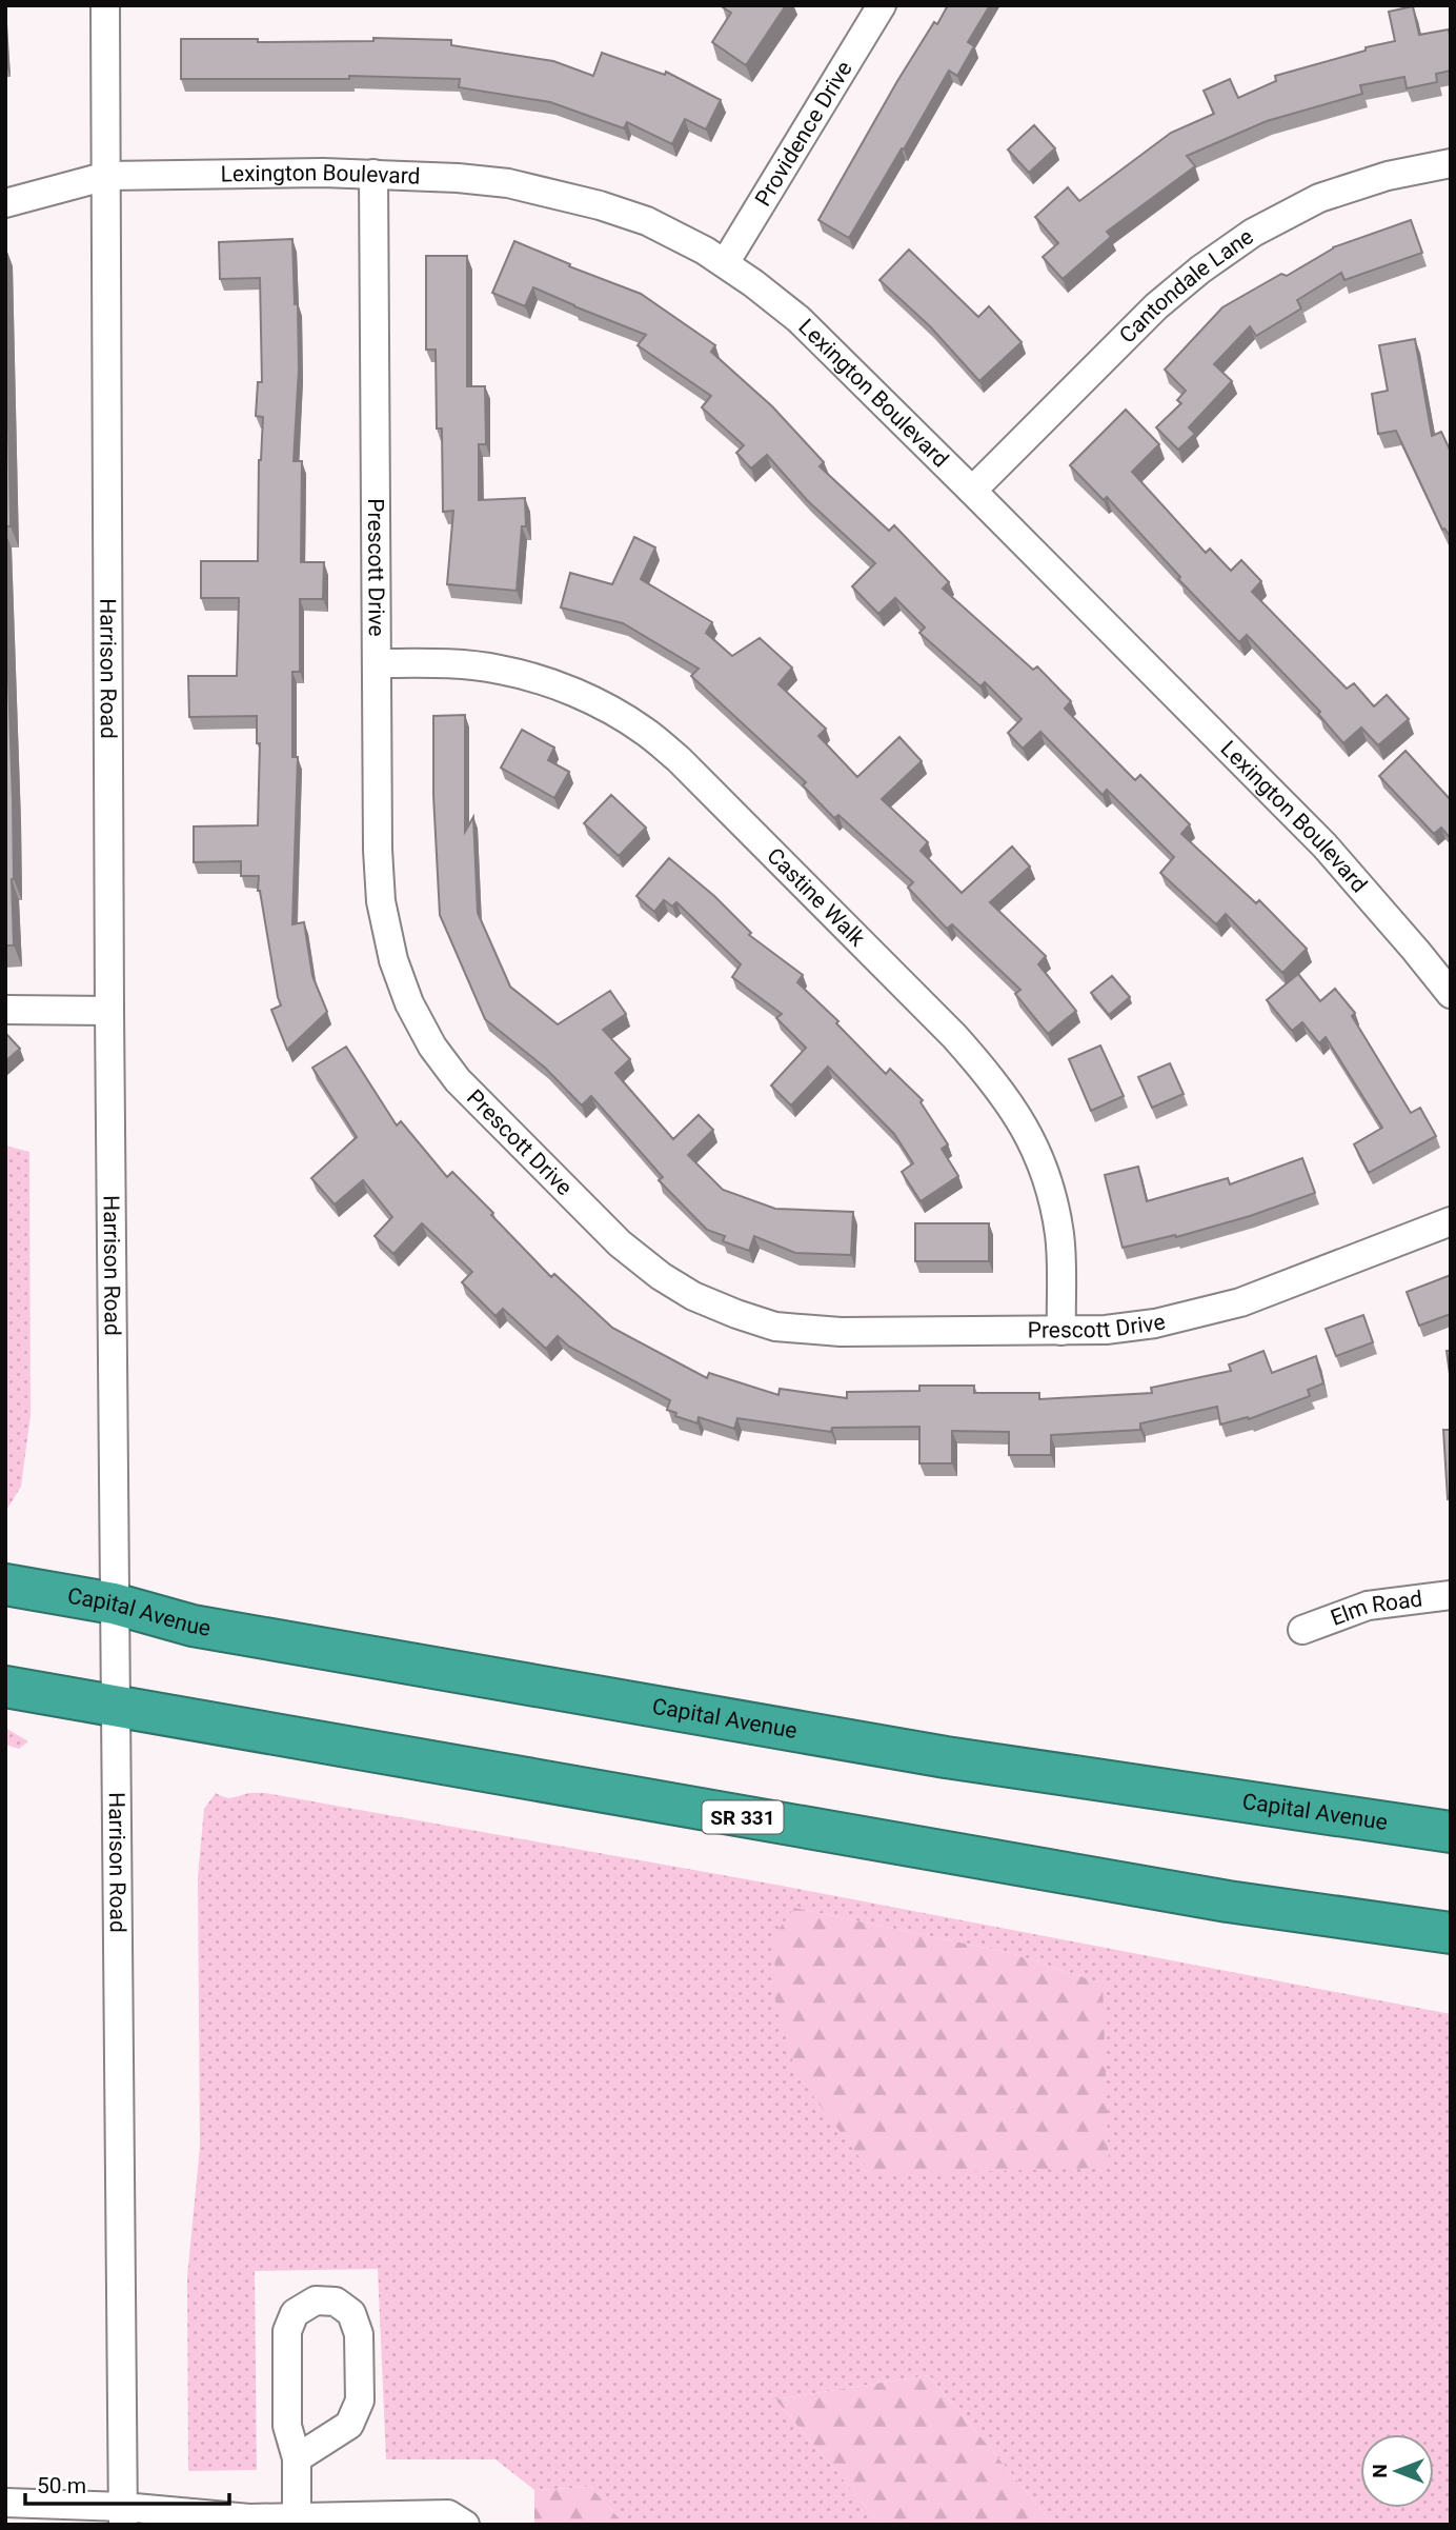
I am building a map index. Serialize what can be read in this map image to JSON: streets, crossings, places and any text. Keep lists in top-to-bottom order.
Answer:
{
  "streets": {
    "highway": ["Capital Avenue", "SR 331"],
    "street": [
      "Providence Drive",
      "Lexington Boulevard",
      "Cantondale Lane",
      "Prescott Drive",
      "Harrison Road",
      "Castine Walk",
      "Elm Road"
    ]
  },
  "crossings": [
    ["Providence Drive", "Lexington Boulevard"],
    ["Lexington Boulevard", "Cantondale Lane"],
    ["Lexington Boulevard", "Prescott Drive"],
    ["Lexington Boulevard", "Harrison Road"],
    ["Prescott Drive", "Castine Walk"],
    ["Harrison Road", "Capital Avenue"],
    ["Harrison Road", "SR 331"]
  ],
  "scale_bar": "50 m",
  "north": "left"
}
